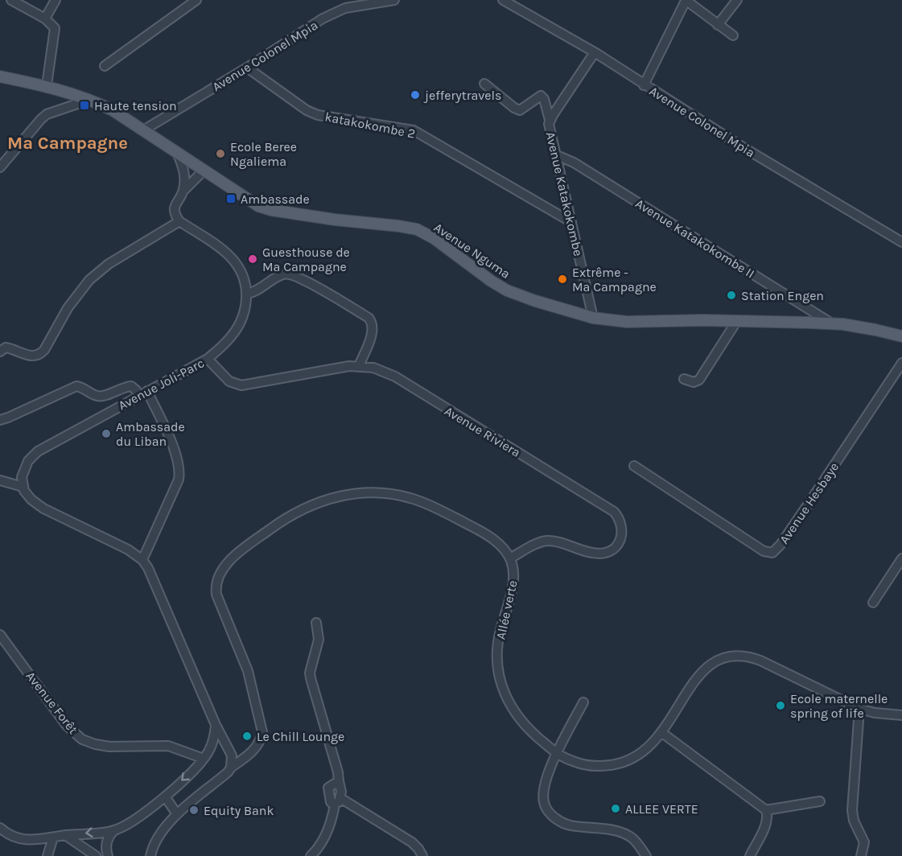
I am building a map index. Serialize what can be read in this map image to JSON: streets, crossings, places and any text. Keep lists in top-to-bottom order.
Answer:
{
  "streets": {
    "main road": ["Avenue Nguma"],
    "street": [
      "Avenue Colonel Mpia",
      "katakokombe 2",
      "Avenue Katakokombe",
      "Avenue Katakokombe II",
      "Avenue Joli-Parc",
      "Avenue Riviera",
      "Avenue Hesbaye",
      "Allée verte",
      "Avenue Forêt"
    ]
  },
  "crossings": [
    ["Avenue Colonel Mpia", "katakokombe 2"],
    ["Avenue Colonel Mpia", "Avenue Katakokombe"],
    ["Avenue Colonel Mpia", "Avenue Nguma"],
    ["katakokombe 2", "Avenue Katakokombe"],
    ["Avenue Katakokombe", "Avenue Katakokombe II"],
    ["Avenue Katakokombe", "Avenue Nguma"],
    ["Avenue Katakokombe II", "Avenue Nguma"],
    ["Avenue Joli-Parc", "Avenue Riviera"],
    ["Avenue Riviera", "Allée verte"]
  ],
  "districts": ["Ma Campagne"],
  "places": {
    "other": [
      "jefferytravels",
      "Ecole Beree Ngaliema",
      "Guesthouse de Ma Campagne",
      "Extrême - Ma Campagne",
      "Station Engen",
      "Ambassade du Liban",
      "Ecole maternelle spring of life",
      "Le Chill Lounge",
      "ALLEE VERTE",
      "Equity Bank"
    ],
    "transit": ["Haute tension", "Ambassade"]
  }
}
